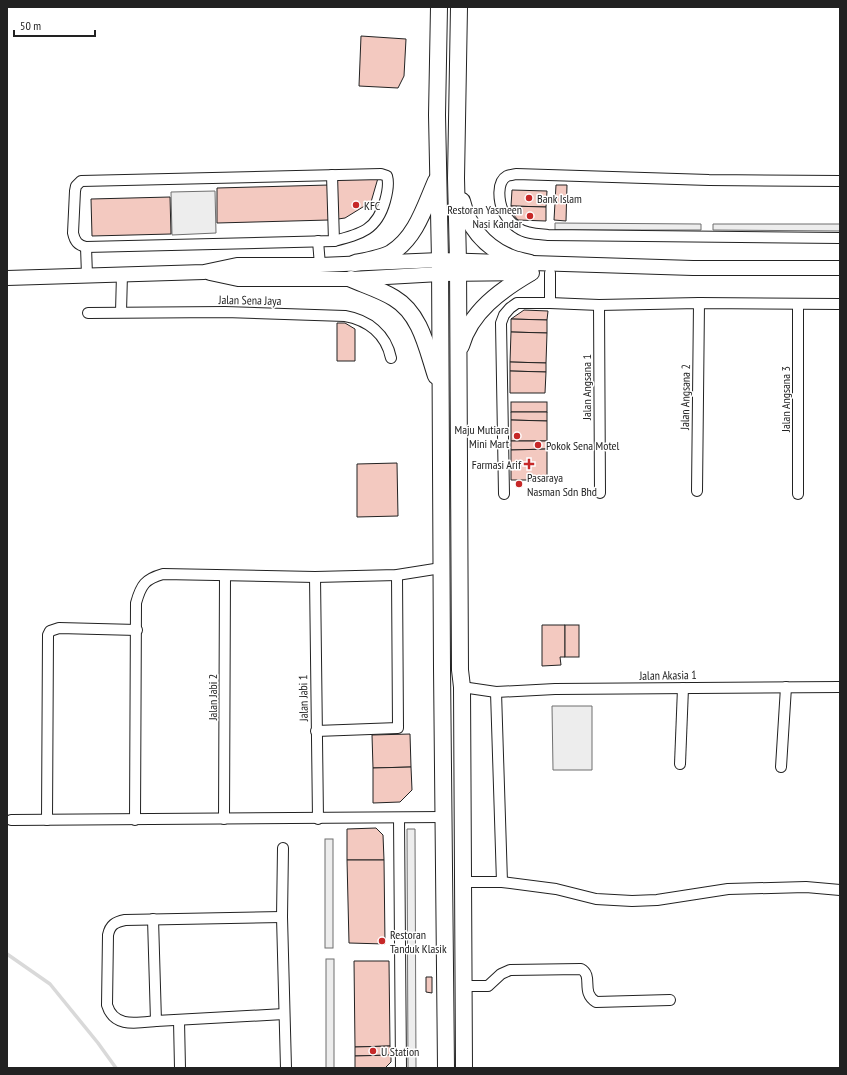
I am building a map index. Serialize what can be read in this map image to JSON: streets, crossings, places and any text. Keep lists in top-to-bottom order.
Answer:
{
  "streets": {
    "street": [
      "Jalan Sena Jaya",
      "Jalan Angsana 1",
      "Jalan Angsana 2",
      "Jalan Angsana 3",
      "Jalan Akasia 1",
      "Jalan Jabi 2",
      "Jalan Jabi 1"
    ]
  },
  "places": {
    "other": [
      "Bank Islam",
      "KFC",
      "Restoran Yasmeen Nasi Kandar",
      "Maju Mutiara Mini Mart",
      "Pokok Sena Motel",
      "Pasaraya Nasman Sdn Bhd",
      "Restoran Tanduk Klasik",
      "U Station"
    ],
    "health": ["Farmasi Arif"]
  },
  "scale_bar": "50 m"
}
